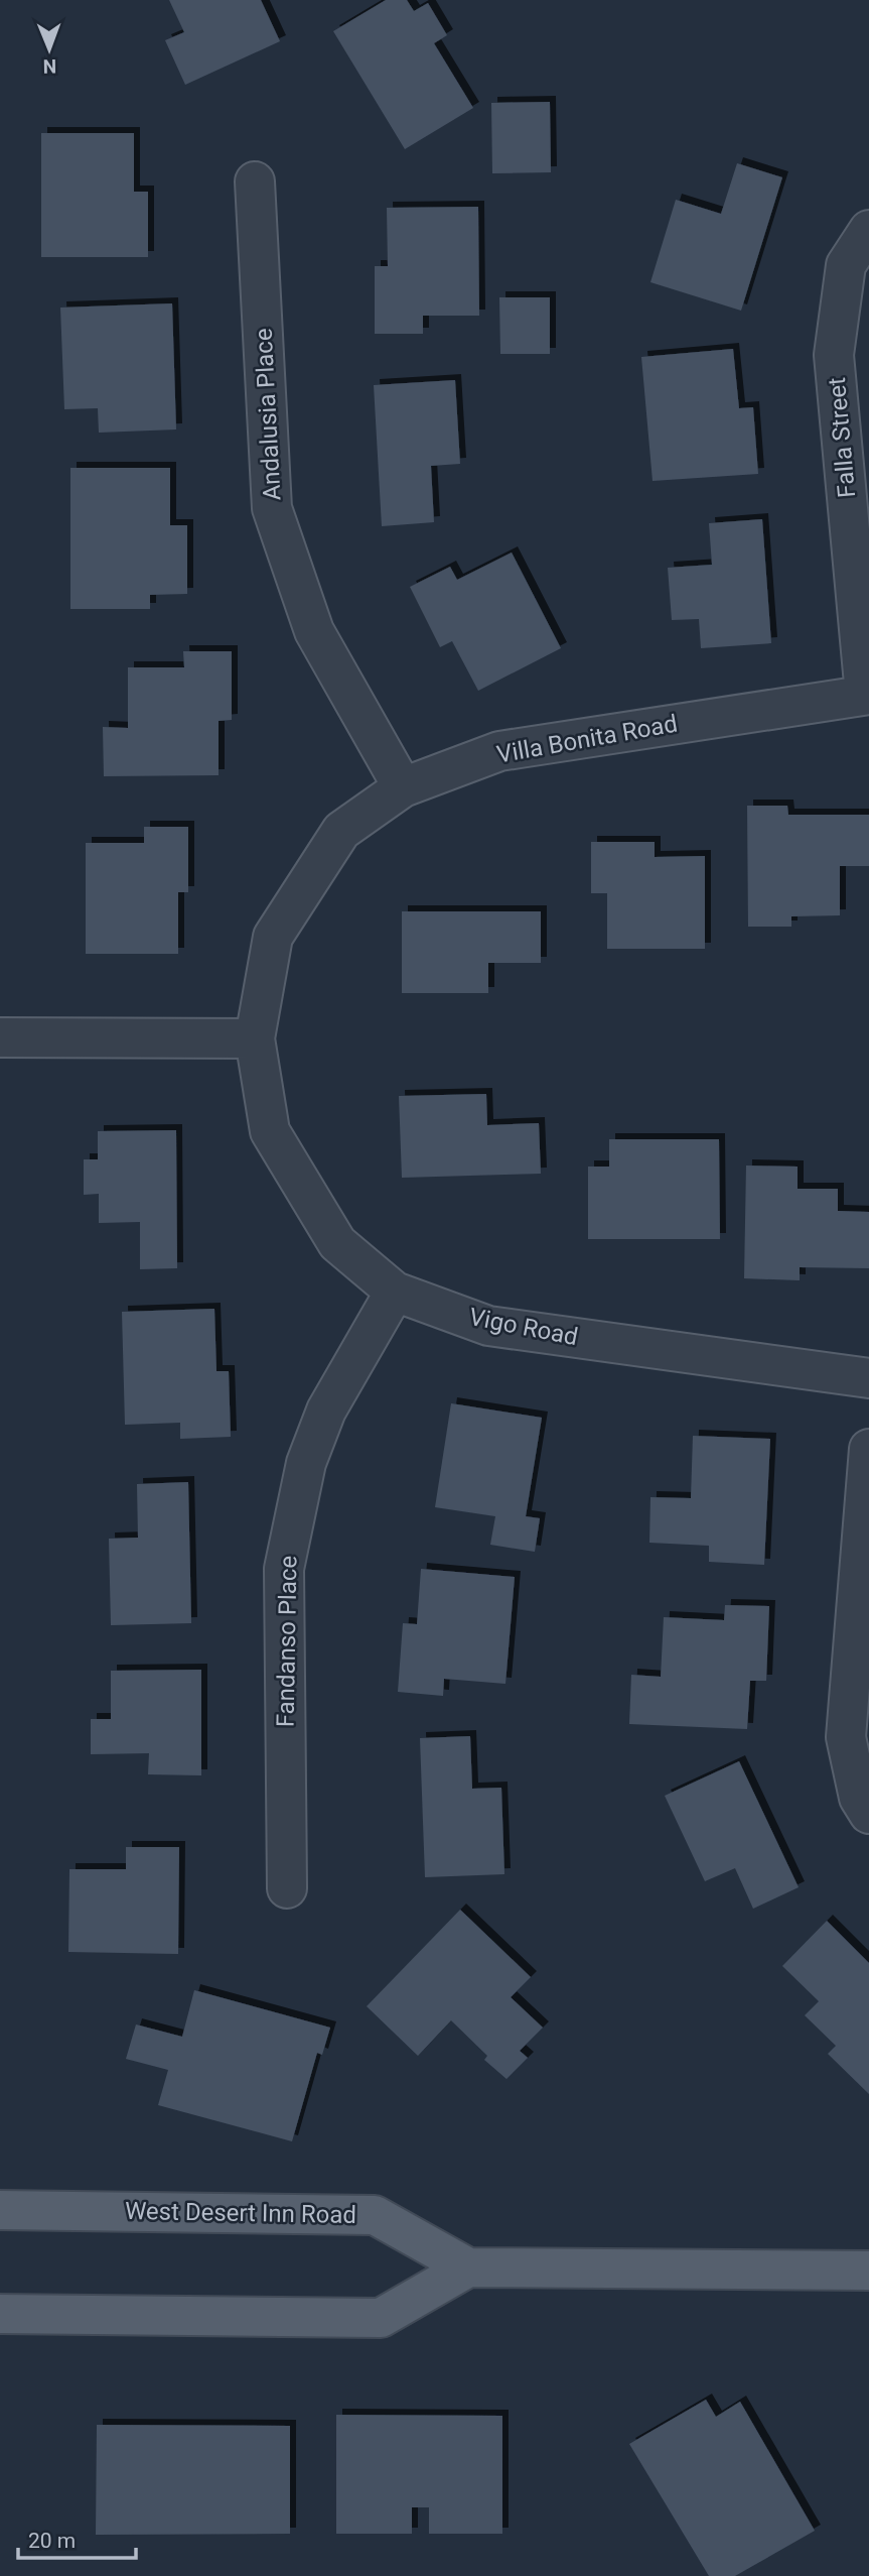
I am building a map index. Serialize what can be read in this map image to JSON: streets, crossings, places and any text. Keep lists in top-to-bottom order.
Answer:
{
  "streets": {
    "main road": ["West Desert Inn Road"],
    "street": [
      "Andalusia Place",
      "Falla Street",
      "Villa Bonita Road",
      "Vigo Road",
      "Fandanso Place"
    ]
  },
  "crossings": [
    ["Andalusia Place", "Villa Bonita Road"],
    ["Falla Street", "Villa Bonita Road"],
    ["Villa Bonita Road", "Vigo Road"],
    ["Vigo Road", "Fandanso Place"]
  ],
  "scale_bar": "20 m",
  "north": "bottom"
}
